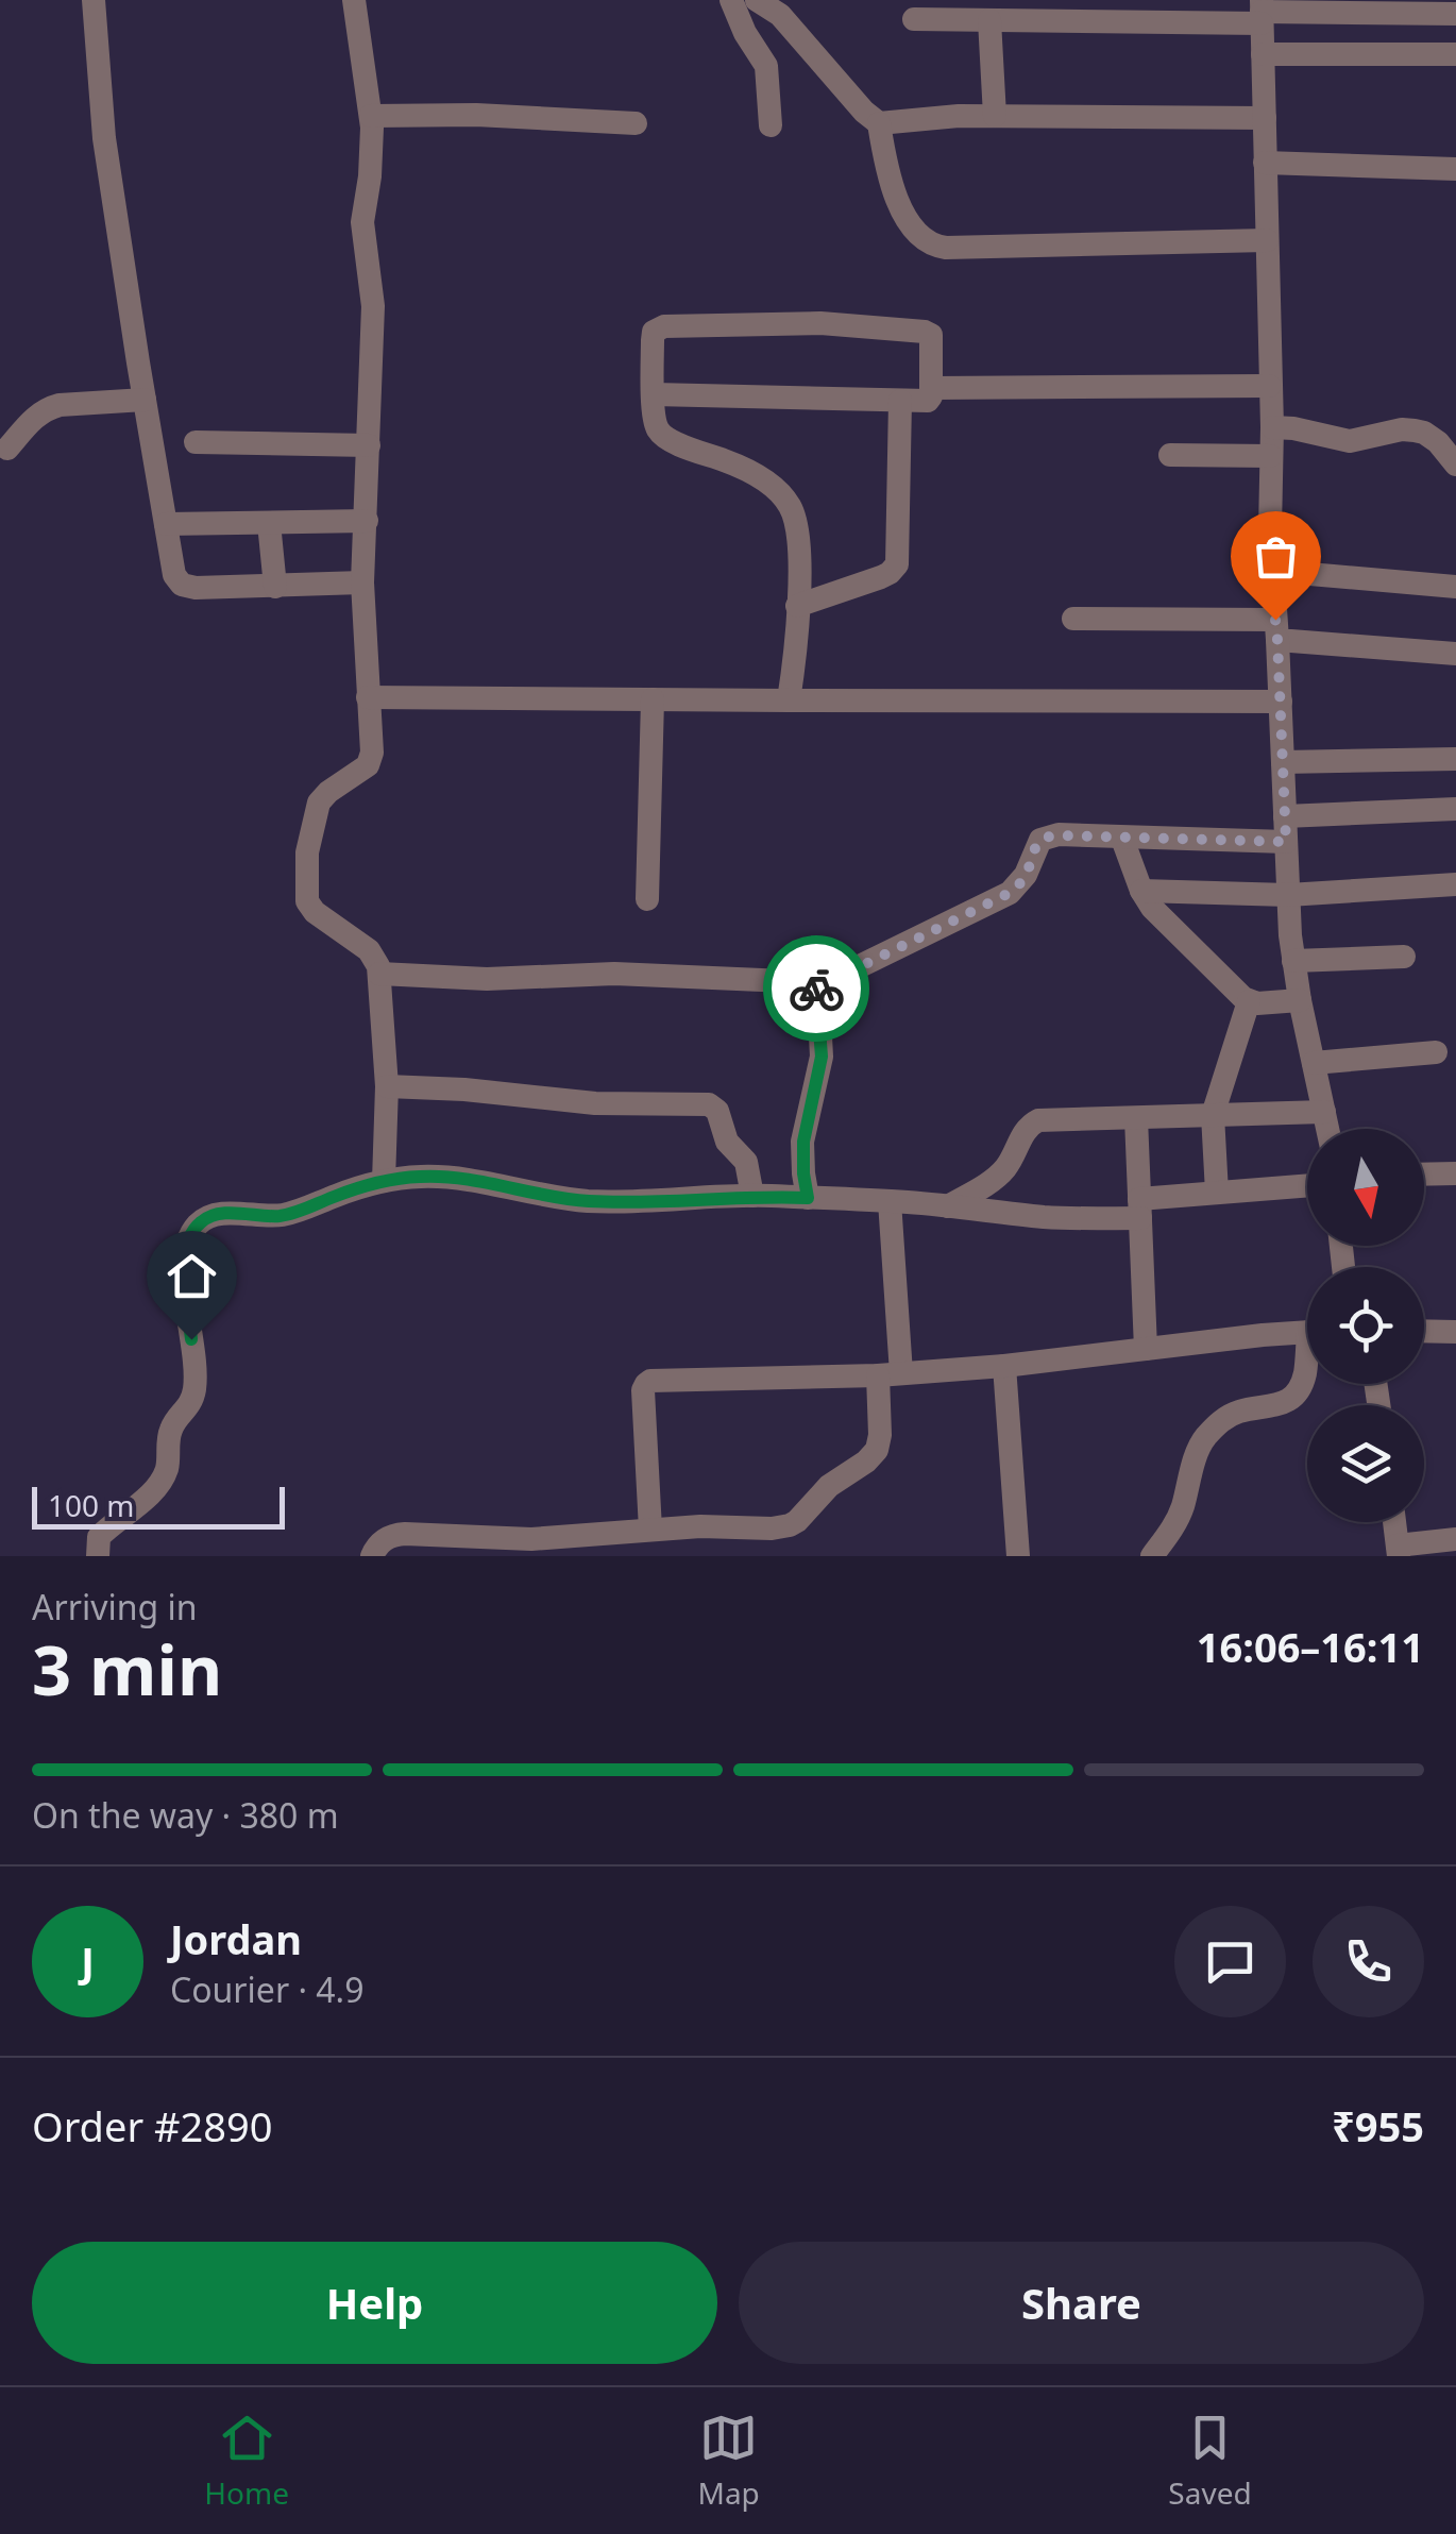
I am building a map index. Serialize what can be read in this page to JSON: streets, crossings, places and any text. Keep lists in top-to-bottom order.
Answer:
{
  "scale_bar": "100 m",
  "north": "bottom",
  "page": {
    "scale": "100 m",
    "heading": ["3 min", "Arriving in", "16:06–16:11"],
    "panel": [
      "Jordan",
      "Courier · 4.9",
      "Order #2890",
      "₹955"
    ],
    "bar": "On the way · 380 m",
    "round": "J",
    "buttons": ["Help", "Share"],
    "tabs": ["Home", "Map", "Saved"]
  }
}
